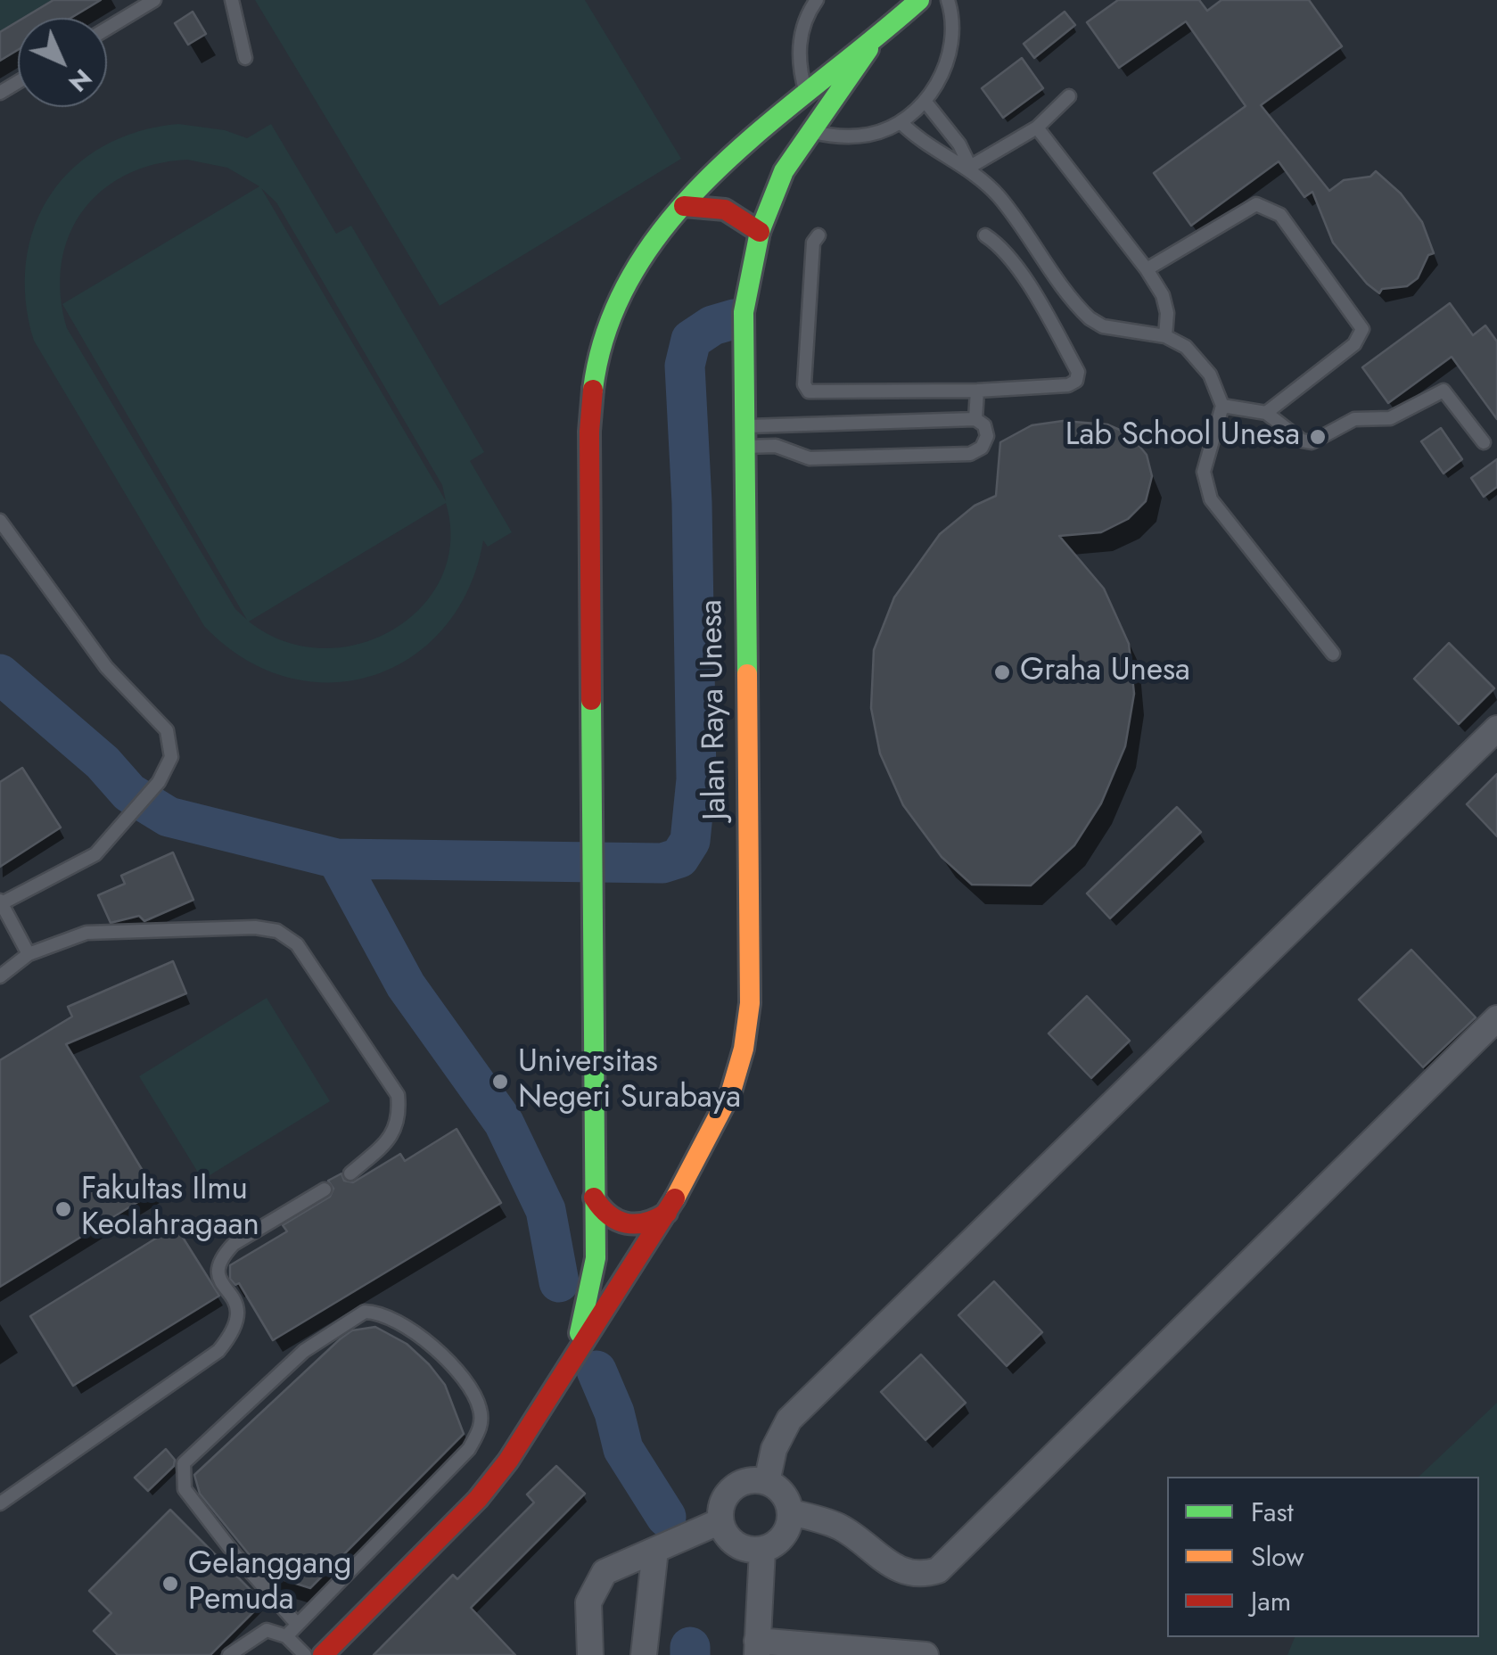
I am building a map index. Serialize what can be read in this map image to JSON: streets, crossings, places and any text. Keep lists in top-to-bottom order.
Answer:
{
  "streets": {
    "main road": ["Jalan Raya Unesa"]
  },
  "places": [
    "Lab School Unesa",
    "Graha Unesa",
    "Universitas Negeri Surabaya",
    "Fakultas Ilmu Keolahragaan",
    "Gelanggang Pemuda"
  ],
  "legend": ["Fast", "Slow", "Jam"],
  "north": "bottom right"
}
